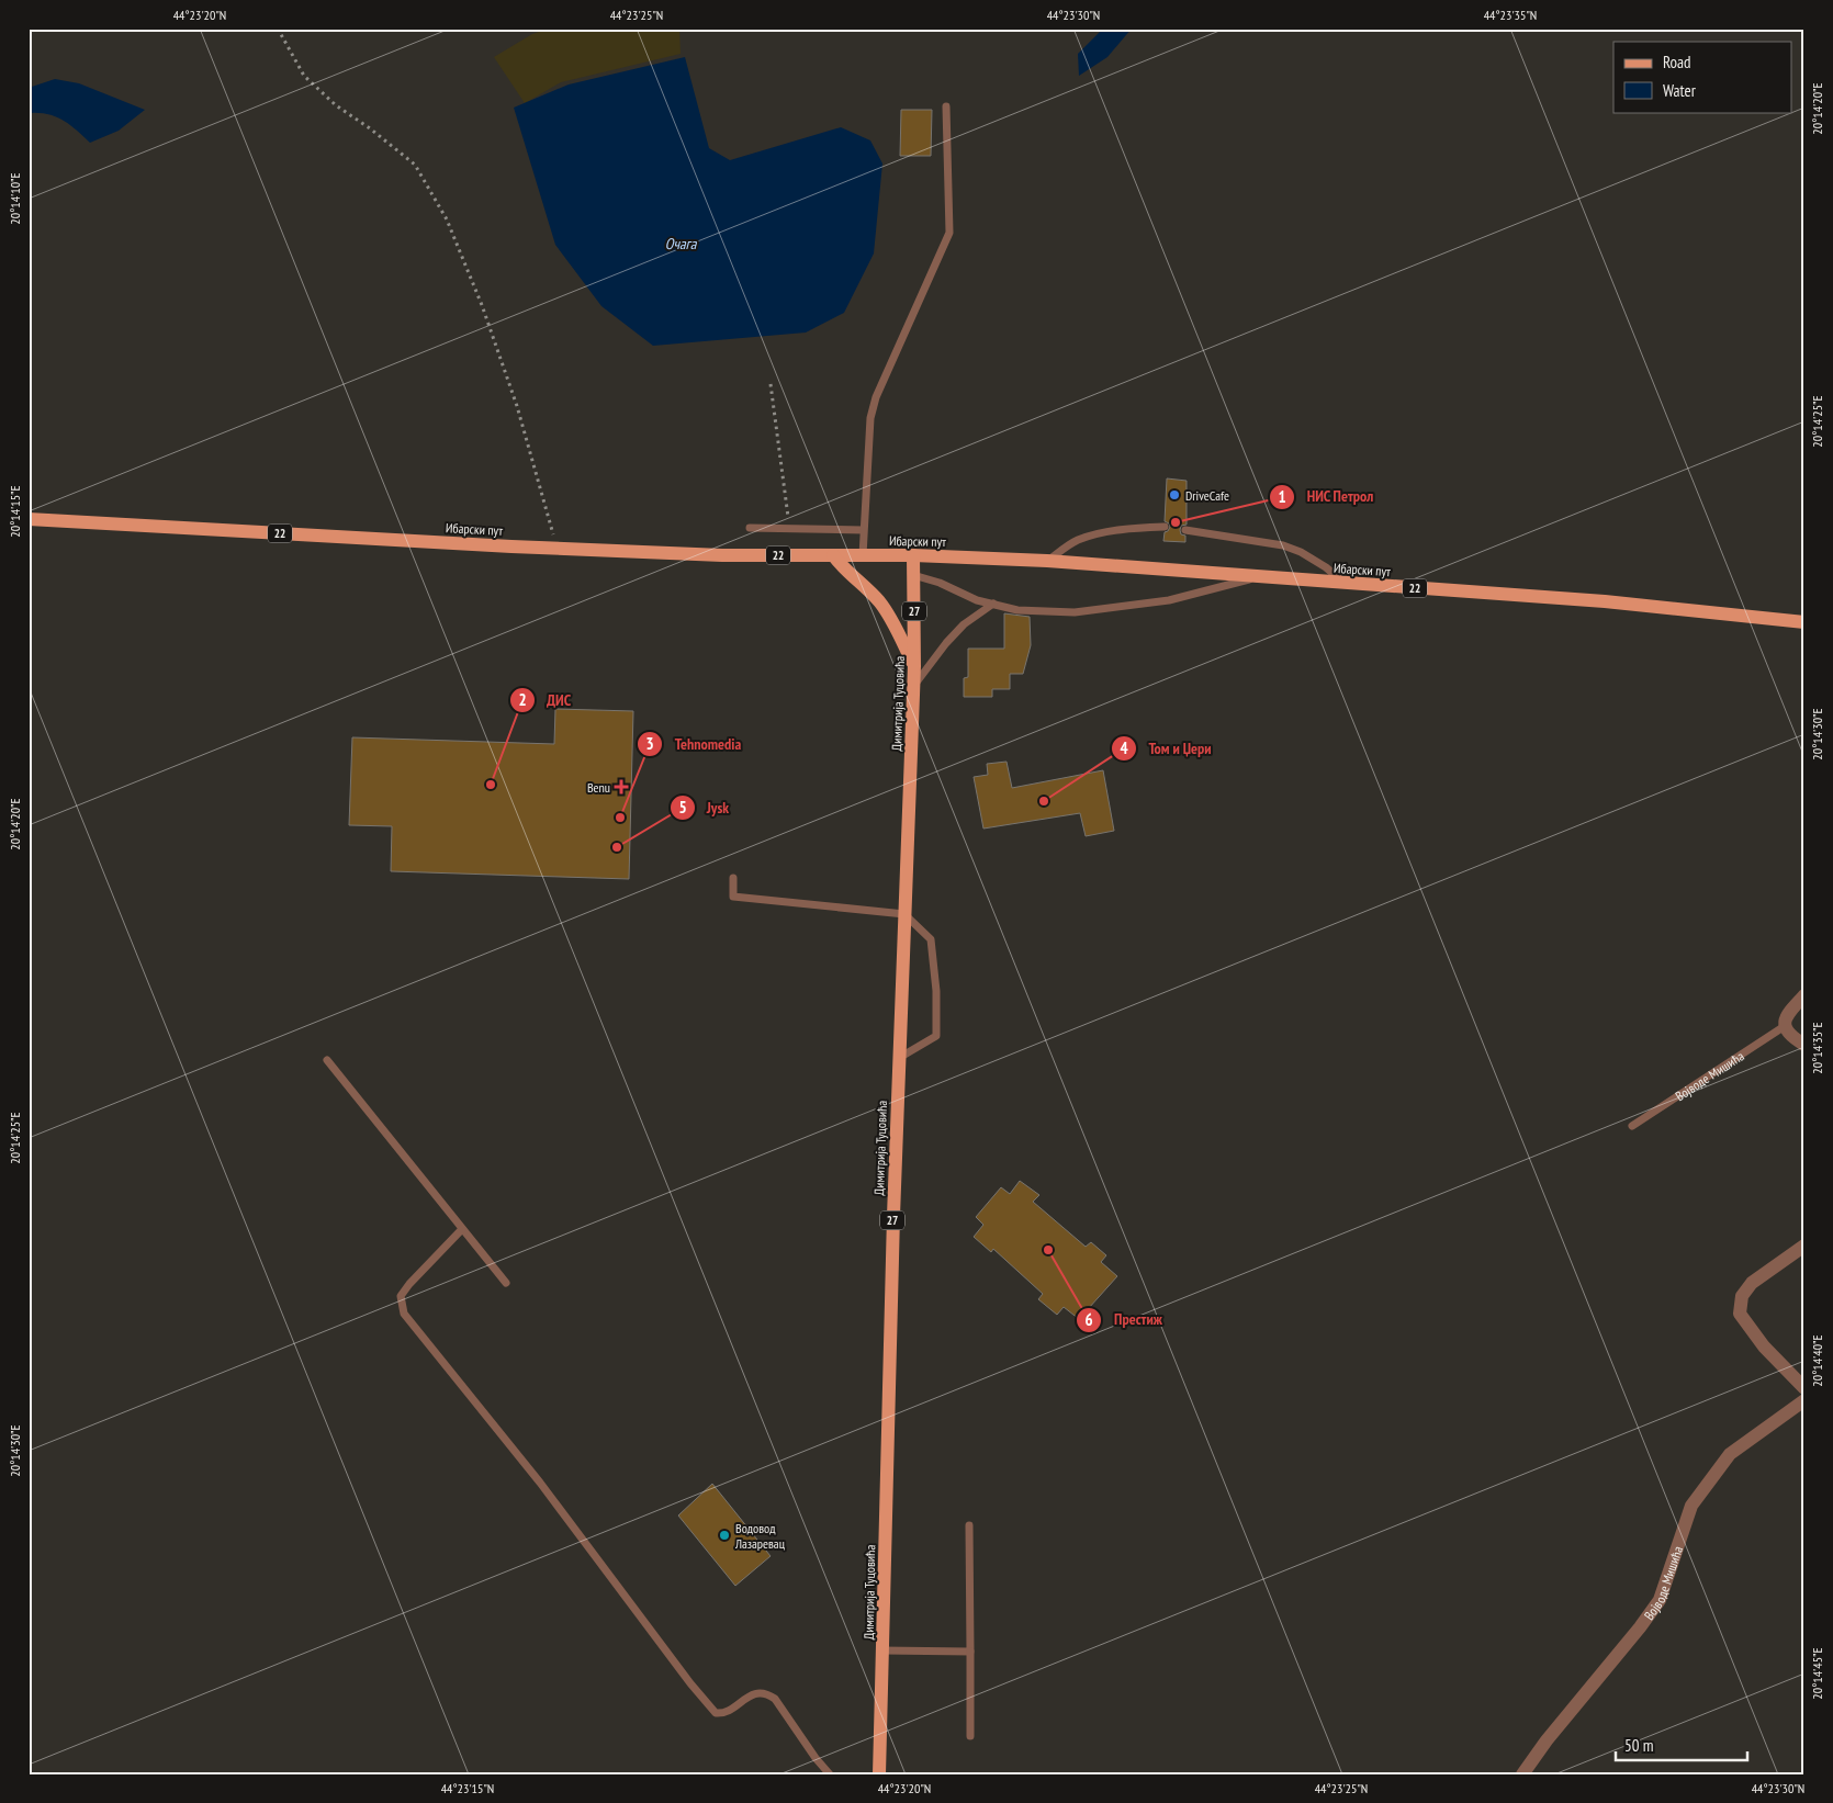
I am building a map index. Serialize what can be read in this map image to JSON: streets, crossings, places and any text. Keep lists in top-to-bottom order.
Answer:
{
  "streets": {
    "main road": [
      "Ибарски пут",
      "22",
      "27",
      "Димитрија Туцовића"
    ],
    "street": ["Војводе Мишића"]
  },
  "crossings": [
    ["Ибарски пут", "Димитрија Туцовића"]
  ],
  "water": ["Очага"],
  "places": {
    "other": [
      "DriveCafe",
      "НИС Петрол",
      "ДИС",
      "Том и Џери",
      "Tehnomedia",
      "Jysk",
      "Престиж",
      "Водовод Лазаревац"
    ],
    "health": ["Benu"]
  },
  "legend": ["Road", "Water"],
  "scale_bar": "50 m",
  "coordinates": [
    "44°23'20\"N",
    "44°23'25\"N",
    "44°23'30\"N",
    "44°23'35\"N",
    "20°14'20\"E",
    "20°14'10\"E",
    "20°14'25\"E",
    "20°14'15\"E",
    "20°14'30\"E",
    "20°14'35\"E",
    "20°14'40\"E",
    "20°14'45\"E",
    "44°23'15\"N"
  ]
}
